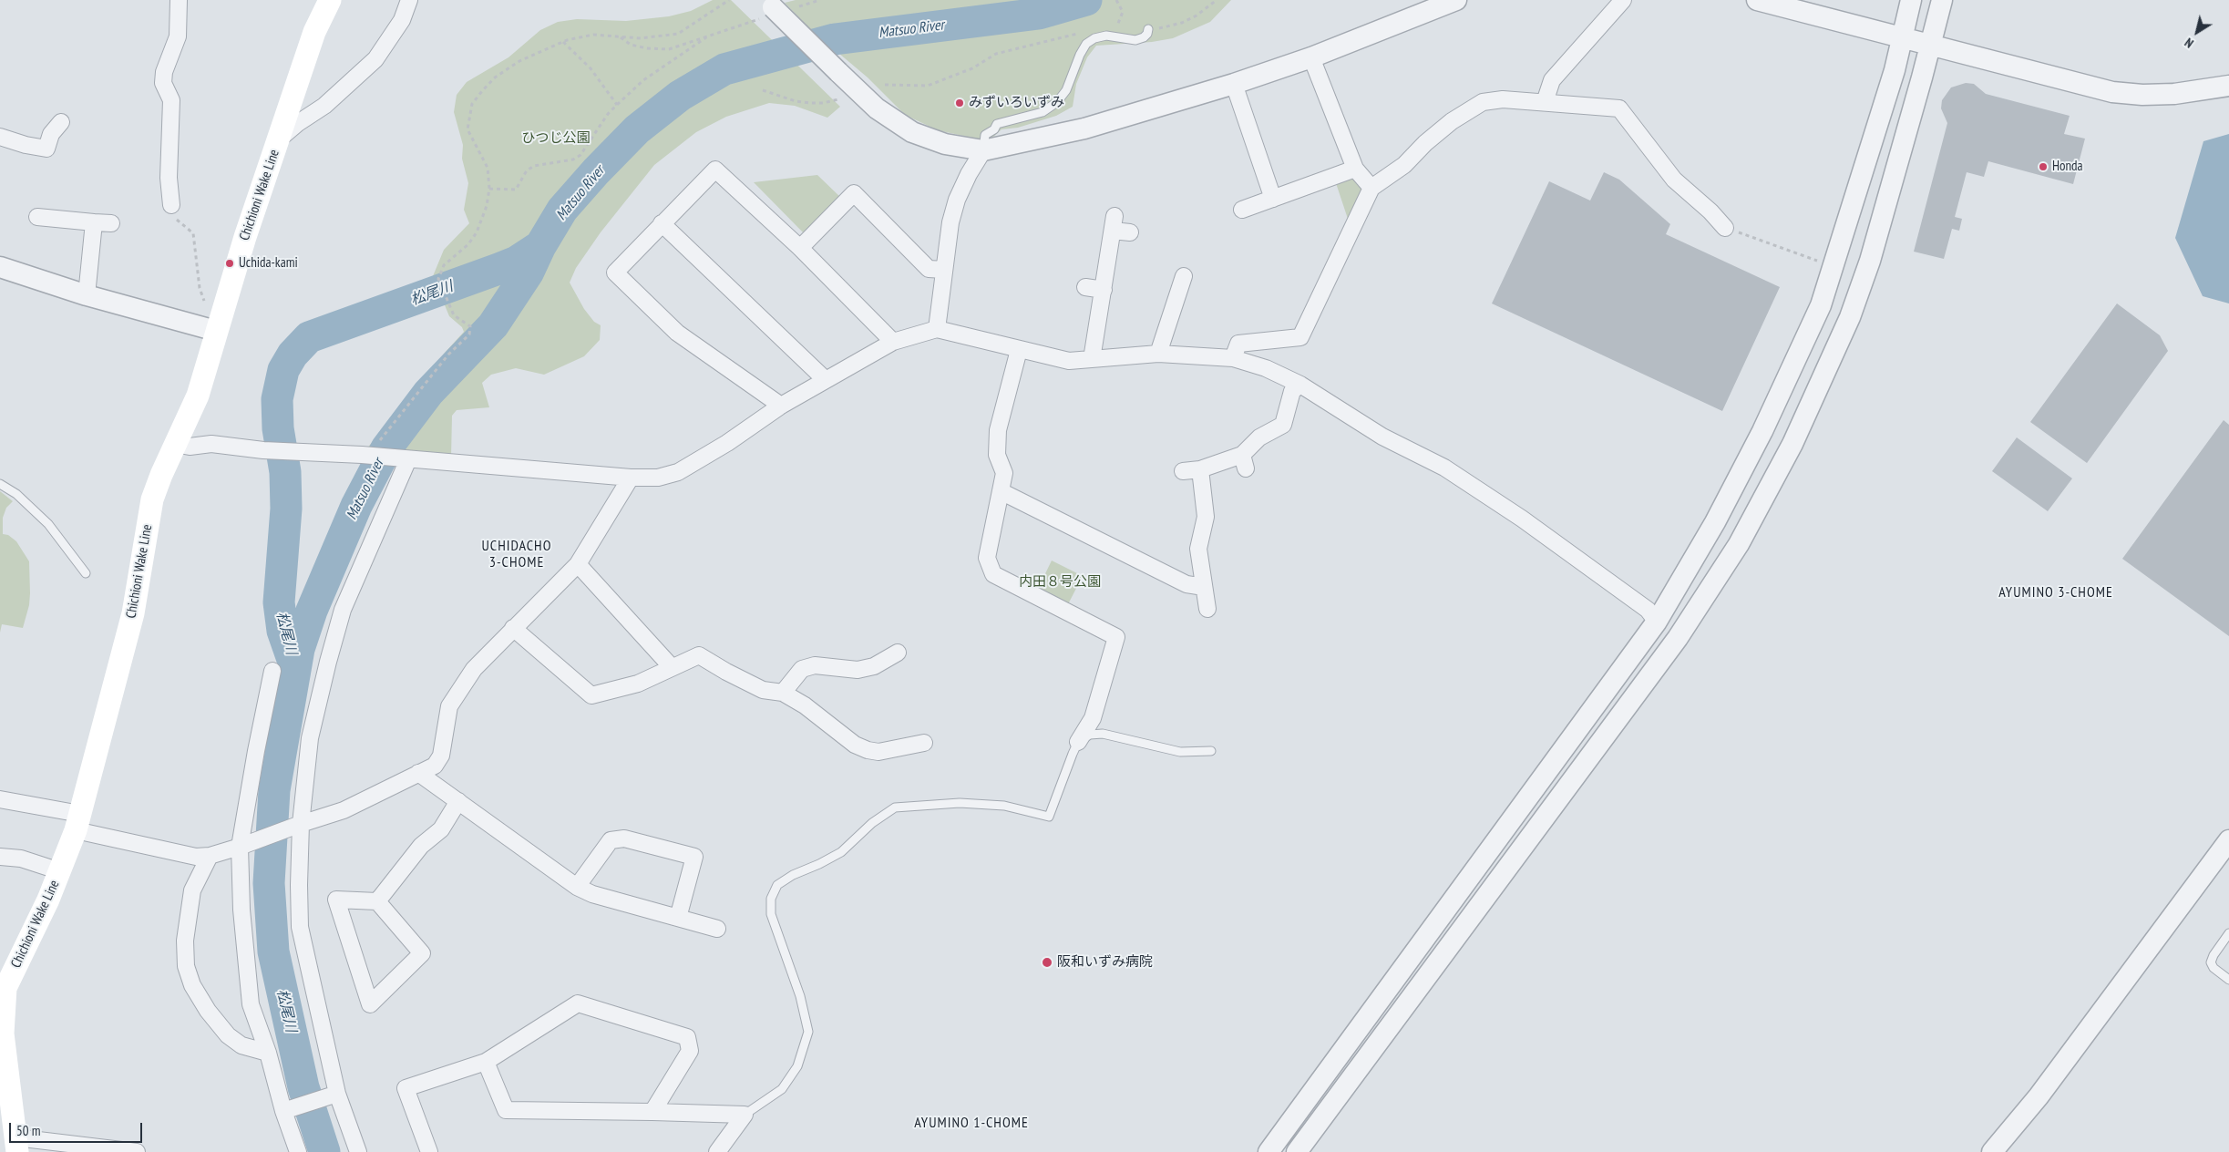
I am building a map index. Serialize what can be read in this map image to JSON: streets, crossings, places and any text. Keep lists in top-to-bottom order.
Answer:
{
  "streets": {
    "main road": ["Chichioni Wake Line"]
  },
  "districts": ["UCHIDACHO 3-CHOME", "AYUMINO 3-CHOME", "AYUMINO 1-CHOME"],
  "water": ["Matsuo River", "松尾川"],
  "parks": ["ひつじ公園", "内田８号公園"],
  "places": [
    "みずいろいずみ",
    "Honda",
    "Uchida-kami",
    "阪和いずみ病院"
  ],
  "scale_bar": "50 m",
  "north": "bottom left"
}
